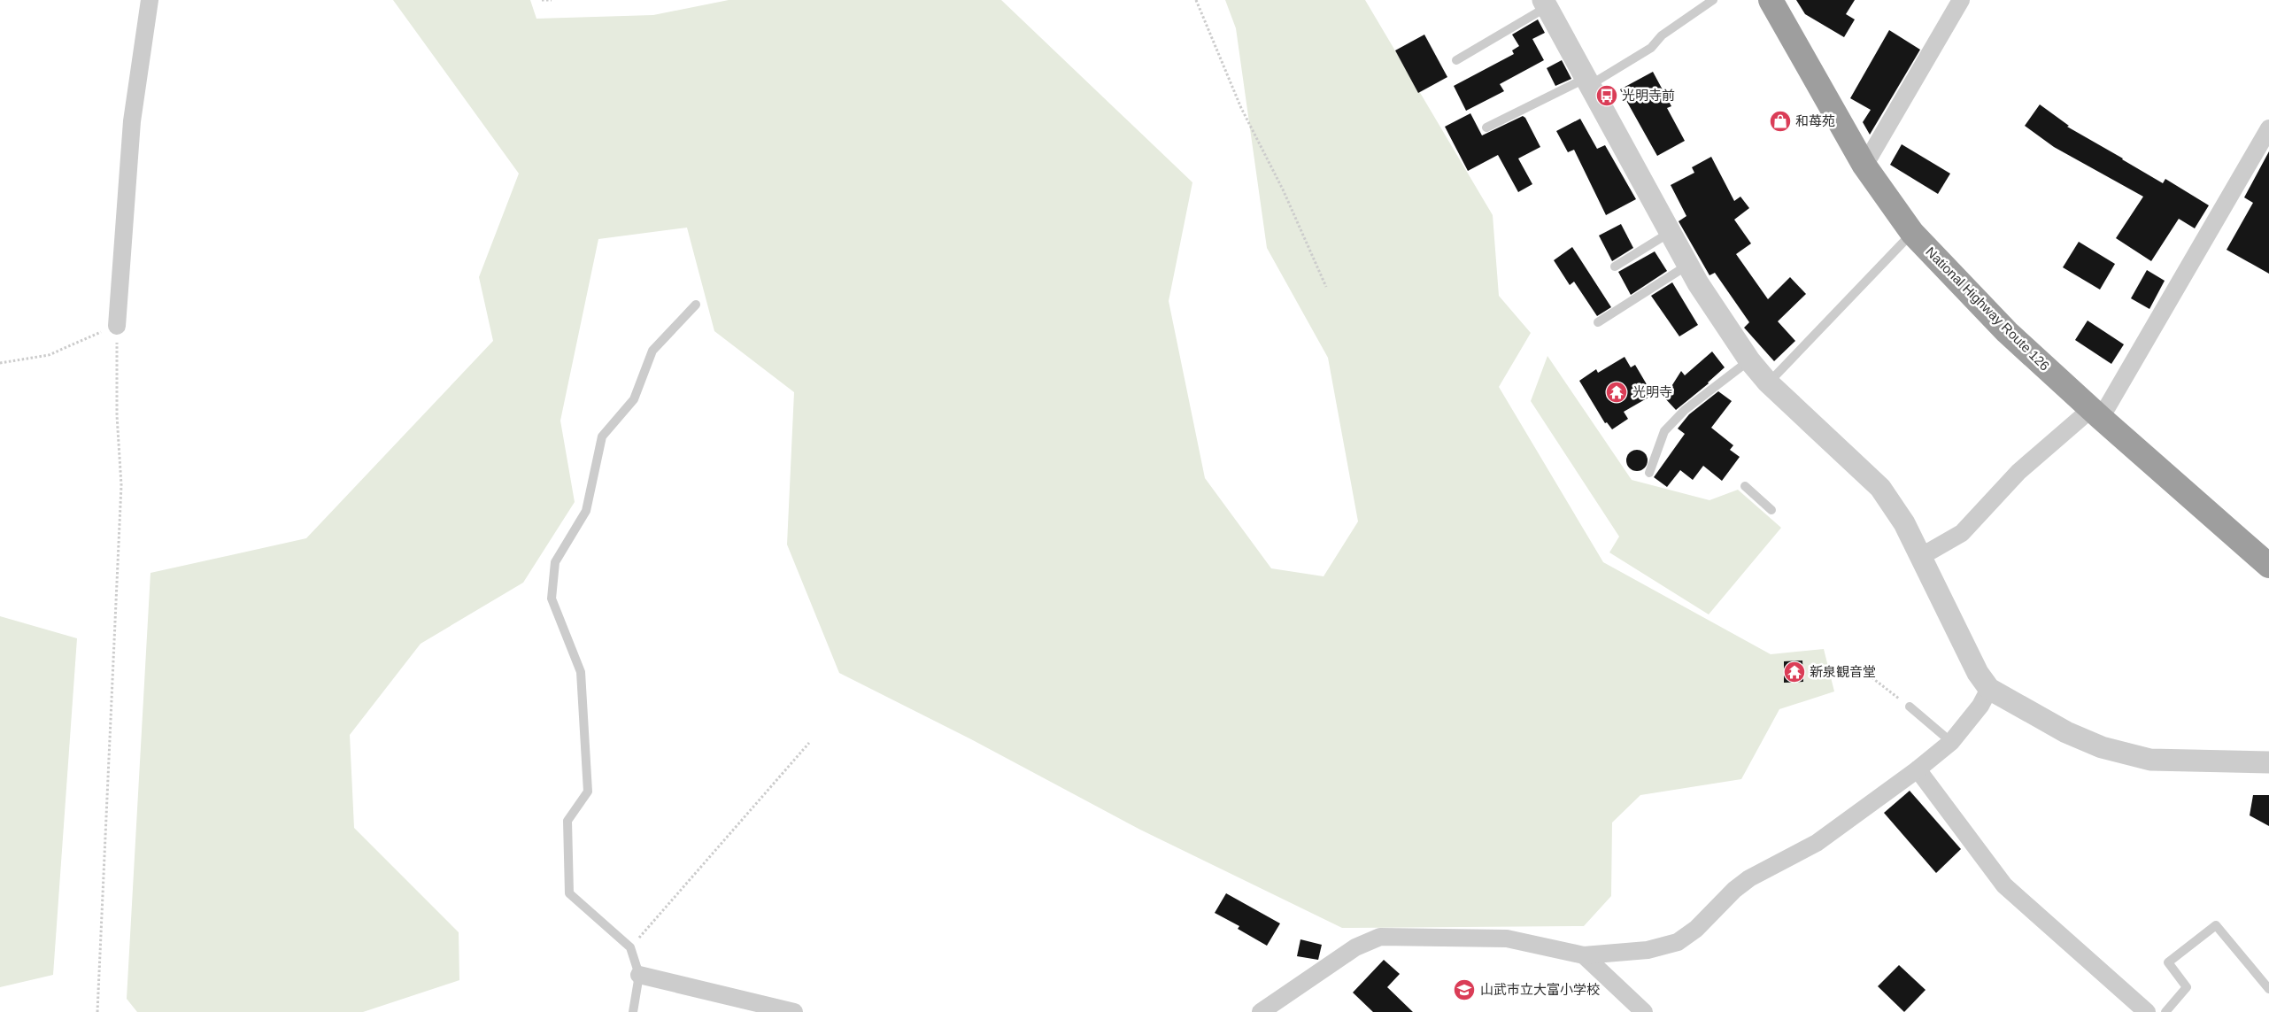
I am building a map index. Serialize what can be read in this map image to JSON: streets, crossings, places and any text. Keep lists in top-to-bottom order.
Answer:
{
  "streets": {
    "highway": ["National Highway Route 126"]
  },
  "places": {
    "bus stop": ["光明寺前"],
    "shop": ["和苺苑"],
    "temple": ["光明寺", "新泉観音堂"],
    "school or university": ["山武市立大富小学校"]
  }
}
